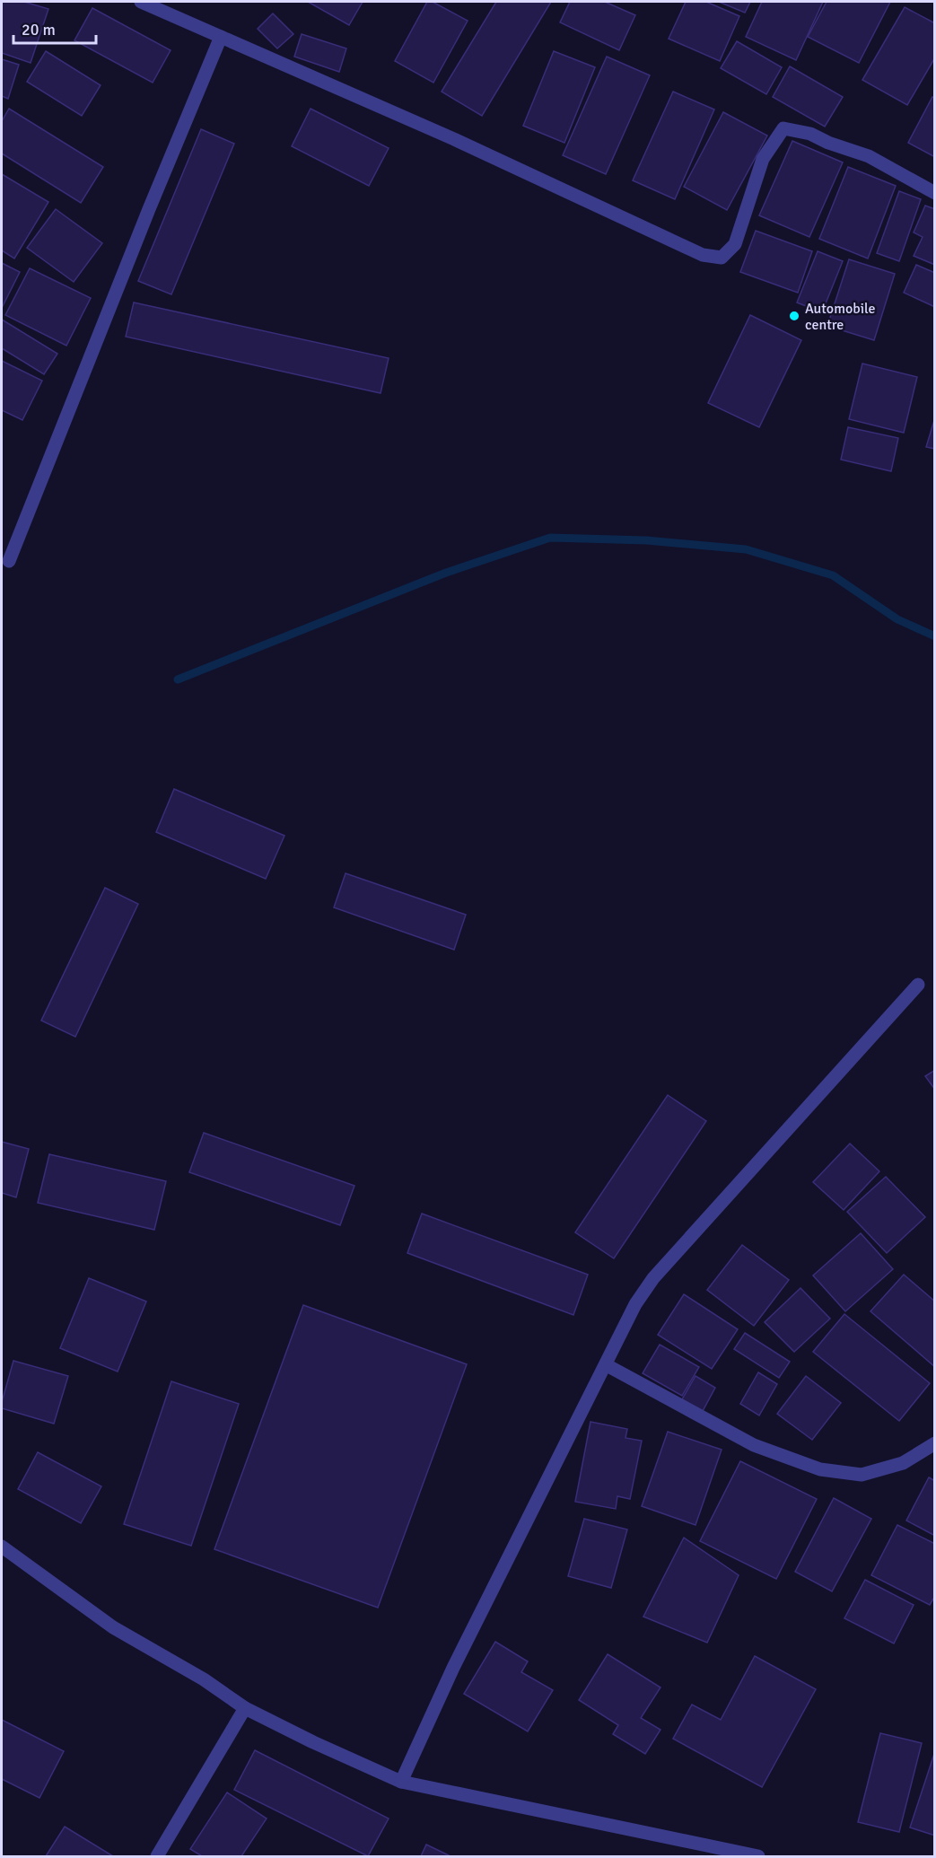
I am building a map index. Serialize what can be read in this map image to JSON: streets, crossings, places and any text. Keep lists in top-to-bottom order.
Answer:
{
  "places": ["Automobile centre"],
  "scale_bar": "20 m"
}
